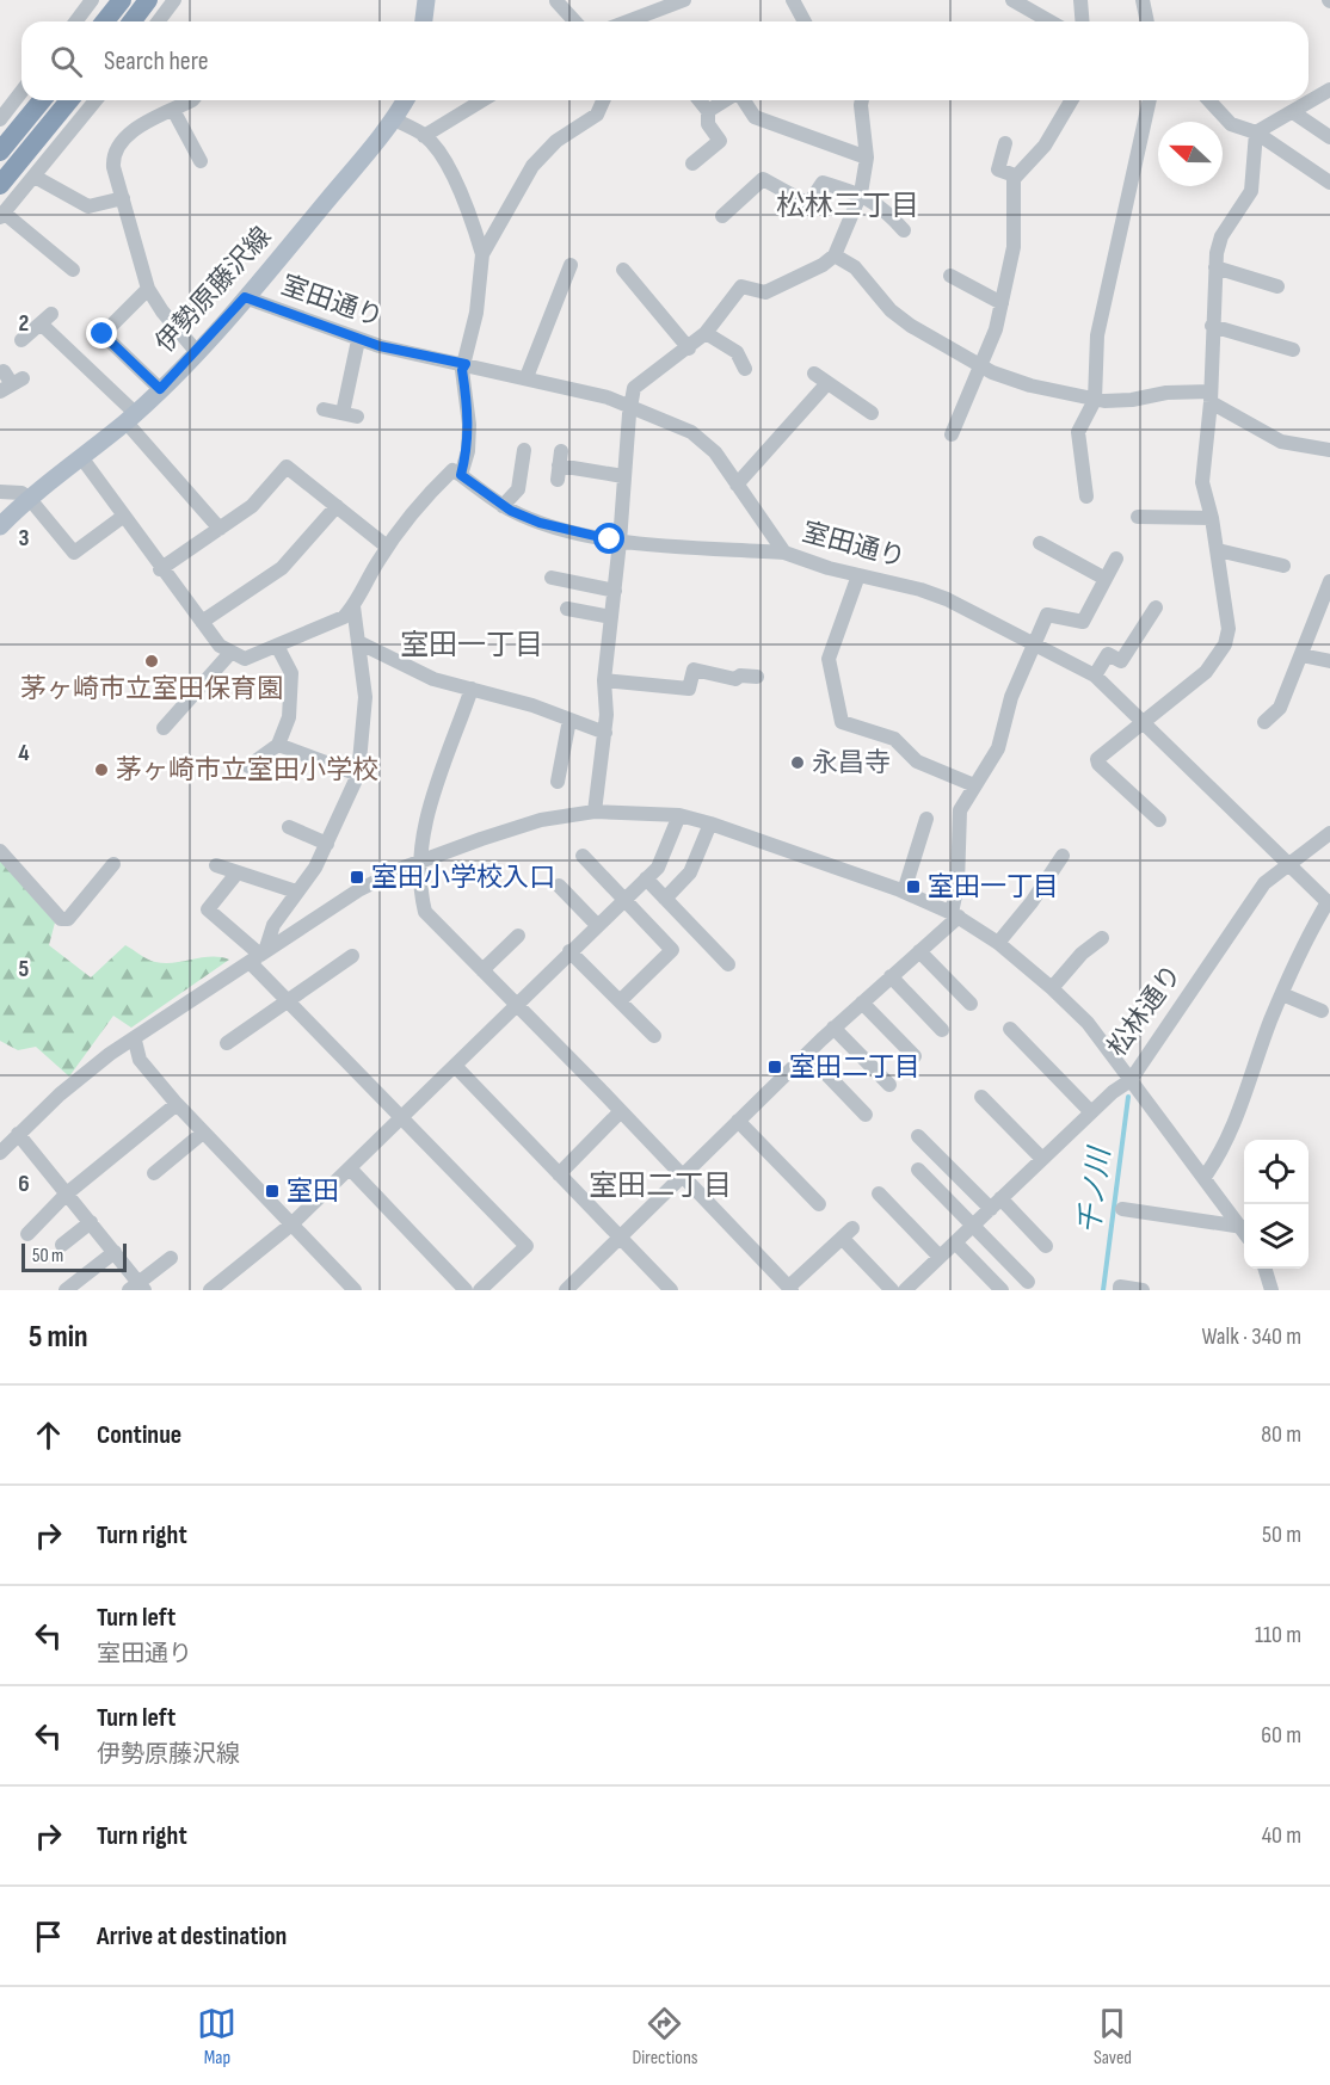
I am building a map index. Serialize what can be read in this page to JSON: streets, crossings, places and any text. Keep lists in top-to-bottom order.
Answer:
{
  "streets": {
    "main road": ["伊勢原藤沢線"],
    "street": ["室田通り", "松林通り"]
  },
  "crossings": [
    ["伊勢原藤沢線", "室田通り"],
    ["室田通り", "松林通り"]
  ],
  "districts": ["松林三丁目", "室田一丁目", "室田二丁目"],
  "water": ["千ノ川"],
  "places": {
    "other": ["茅ヶ崎市立室田保育園", "永昌寺", "茅ヶ崎市立室田小学校"],
    "transit": [
      "室田小学校入口",
      "室田一丁目",
      "室田二丁目",
      "室田"
    ]
  },
  "scale_bar": "50 m",
  "north": "left",
  "page": {
    "search": "Search here",
    "scale": "50 m",
    "heading": ["5 min", "Walk · 340 m"],
    "list": [
      ["Continue", "80 m"],
      ["Turn right", "50 m"],
      ["Turn left", "室田通り", "110 m"],
      ["Turn left", "伊勢原藤沢線", "60 m"],
      ["Turn right", "40 m"],
      "Arrive at destination"
    ],
    "nav": ["Map", "Directions", "Saved"]
  },
  "grid": {
    "rows": [
      "2",
      "3",
      "4",
      "5",
      "6"
    ]
  }
}
